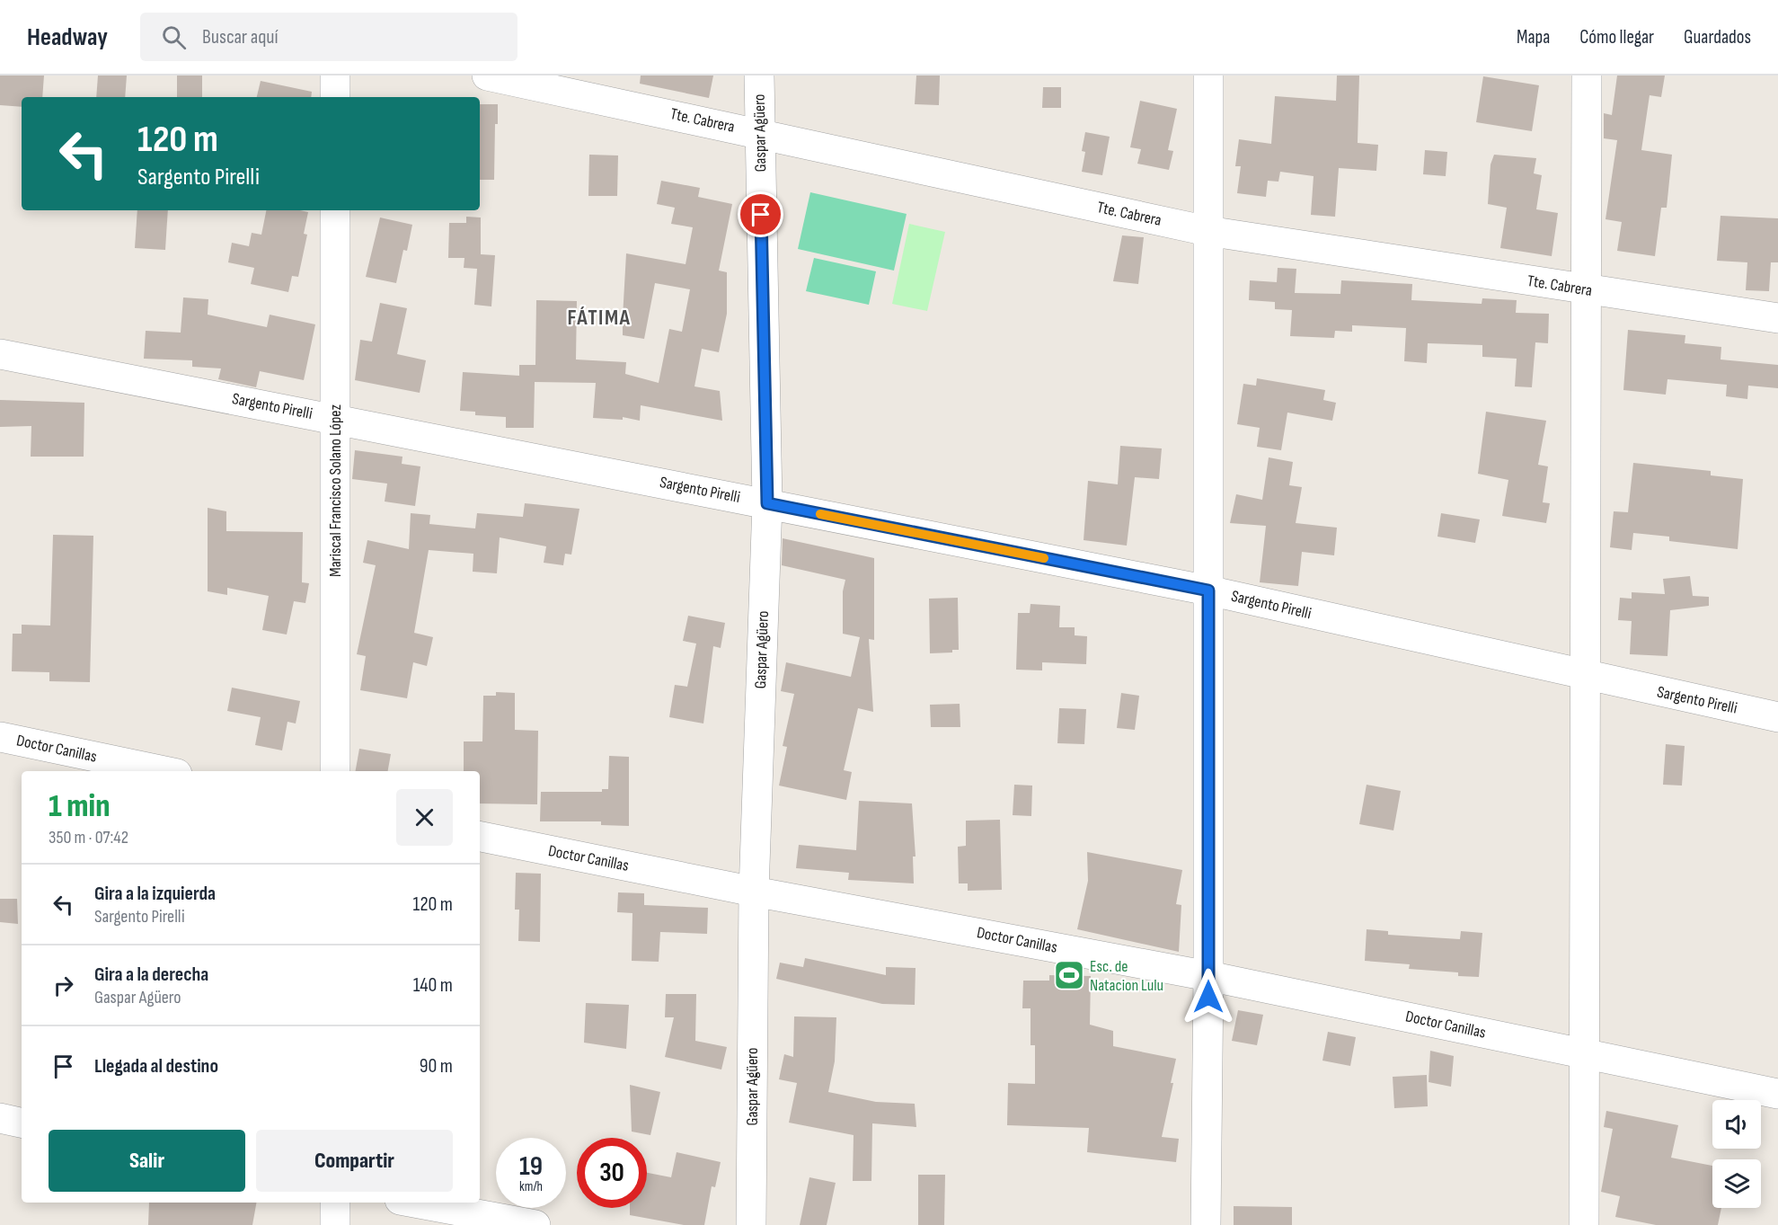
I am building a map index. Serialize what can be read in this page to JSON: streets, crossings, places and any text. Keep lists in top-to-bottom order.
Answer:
{
  "streets": {
    "street": [
      "Tte. Cabrera",
      "Gaspar Agüero",
      "Sargento Pirelli",
      "Mariscal Francisco Solano López",
      "Doctor Canillas"
    ]
  },
  "crossings": [
    ["Tte. Cabrera", "Gaspar Agüero"],
    ["Gaspar Agüero", "Sargento Pirelli"],
    ["Gaspar Agüero", "Doctor Canillas"],
    ["Sargento Pirelli", "Mariscal Francisco Solano López"]
  ],
  "districts": ["FÁTIMA"],
  "places": {
    "sports": ["Esc. de Natacion Lulu"]
  },
  "page": {
    "header": "Headway",
    "search": "Buscar aquí",
    "nav": ["Mapa", "Cómo llegar", "Guardados"],
    "turn": ["120 m", "Sargento Pirelli"],
    "heading": ["1 min", "350 m · 07:42"],
    "list": [
      {
        "name": "Gira a la izquierda",
        "note": "Sargento Pirelli",
        "value": "120 m"
      },
      {
        "name": "Gira a la derecha",
        "note": "Gaspar Agüero",
        "value": "140 m"
      },
      {
        "name": "Llegada al destino",
        "value": "90 m"
      }
    ],
    "buttons": ["Salir", "Compartir"],
    "speed": "19 km/h",
    "limit": "30"
  }
}
